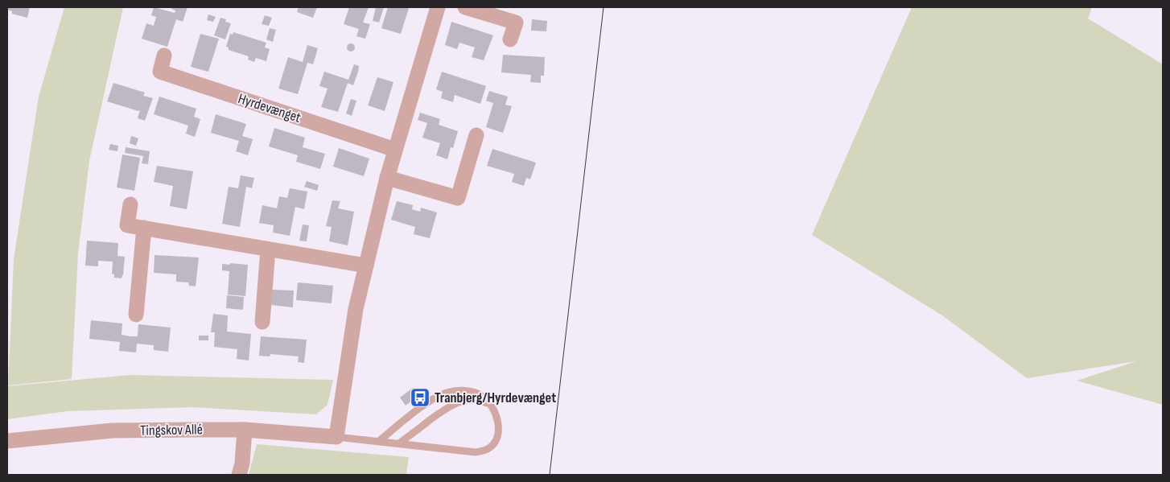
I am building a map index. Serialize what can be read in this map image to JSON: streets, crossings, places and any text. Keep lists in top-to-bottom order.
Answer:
{
  "streets": {
    "street": ["Hyrdevænget", "Tingskov Allé"]
  },
  "places": {
    "bus stop": ["Tranbjerg/Hyrdevænget"]
  }
}
